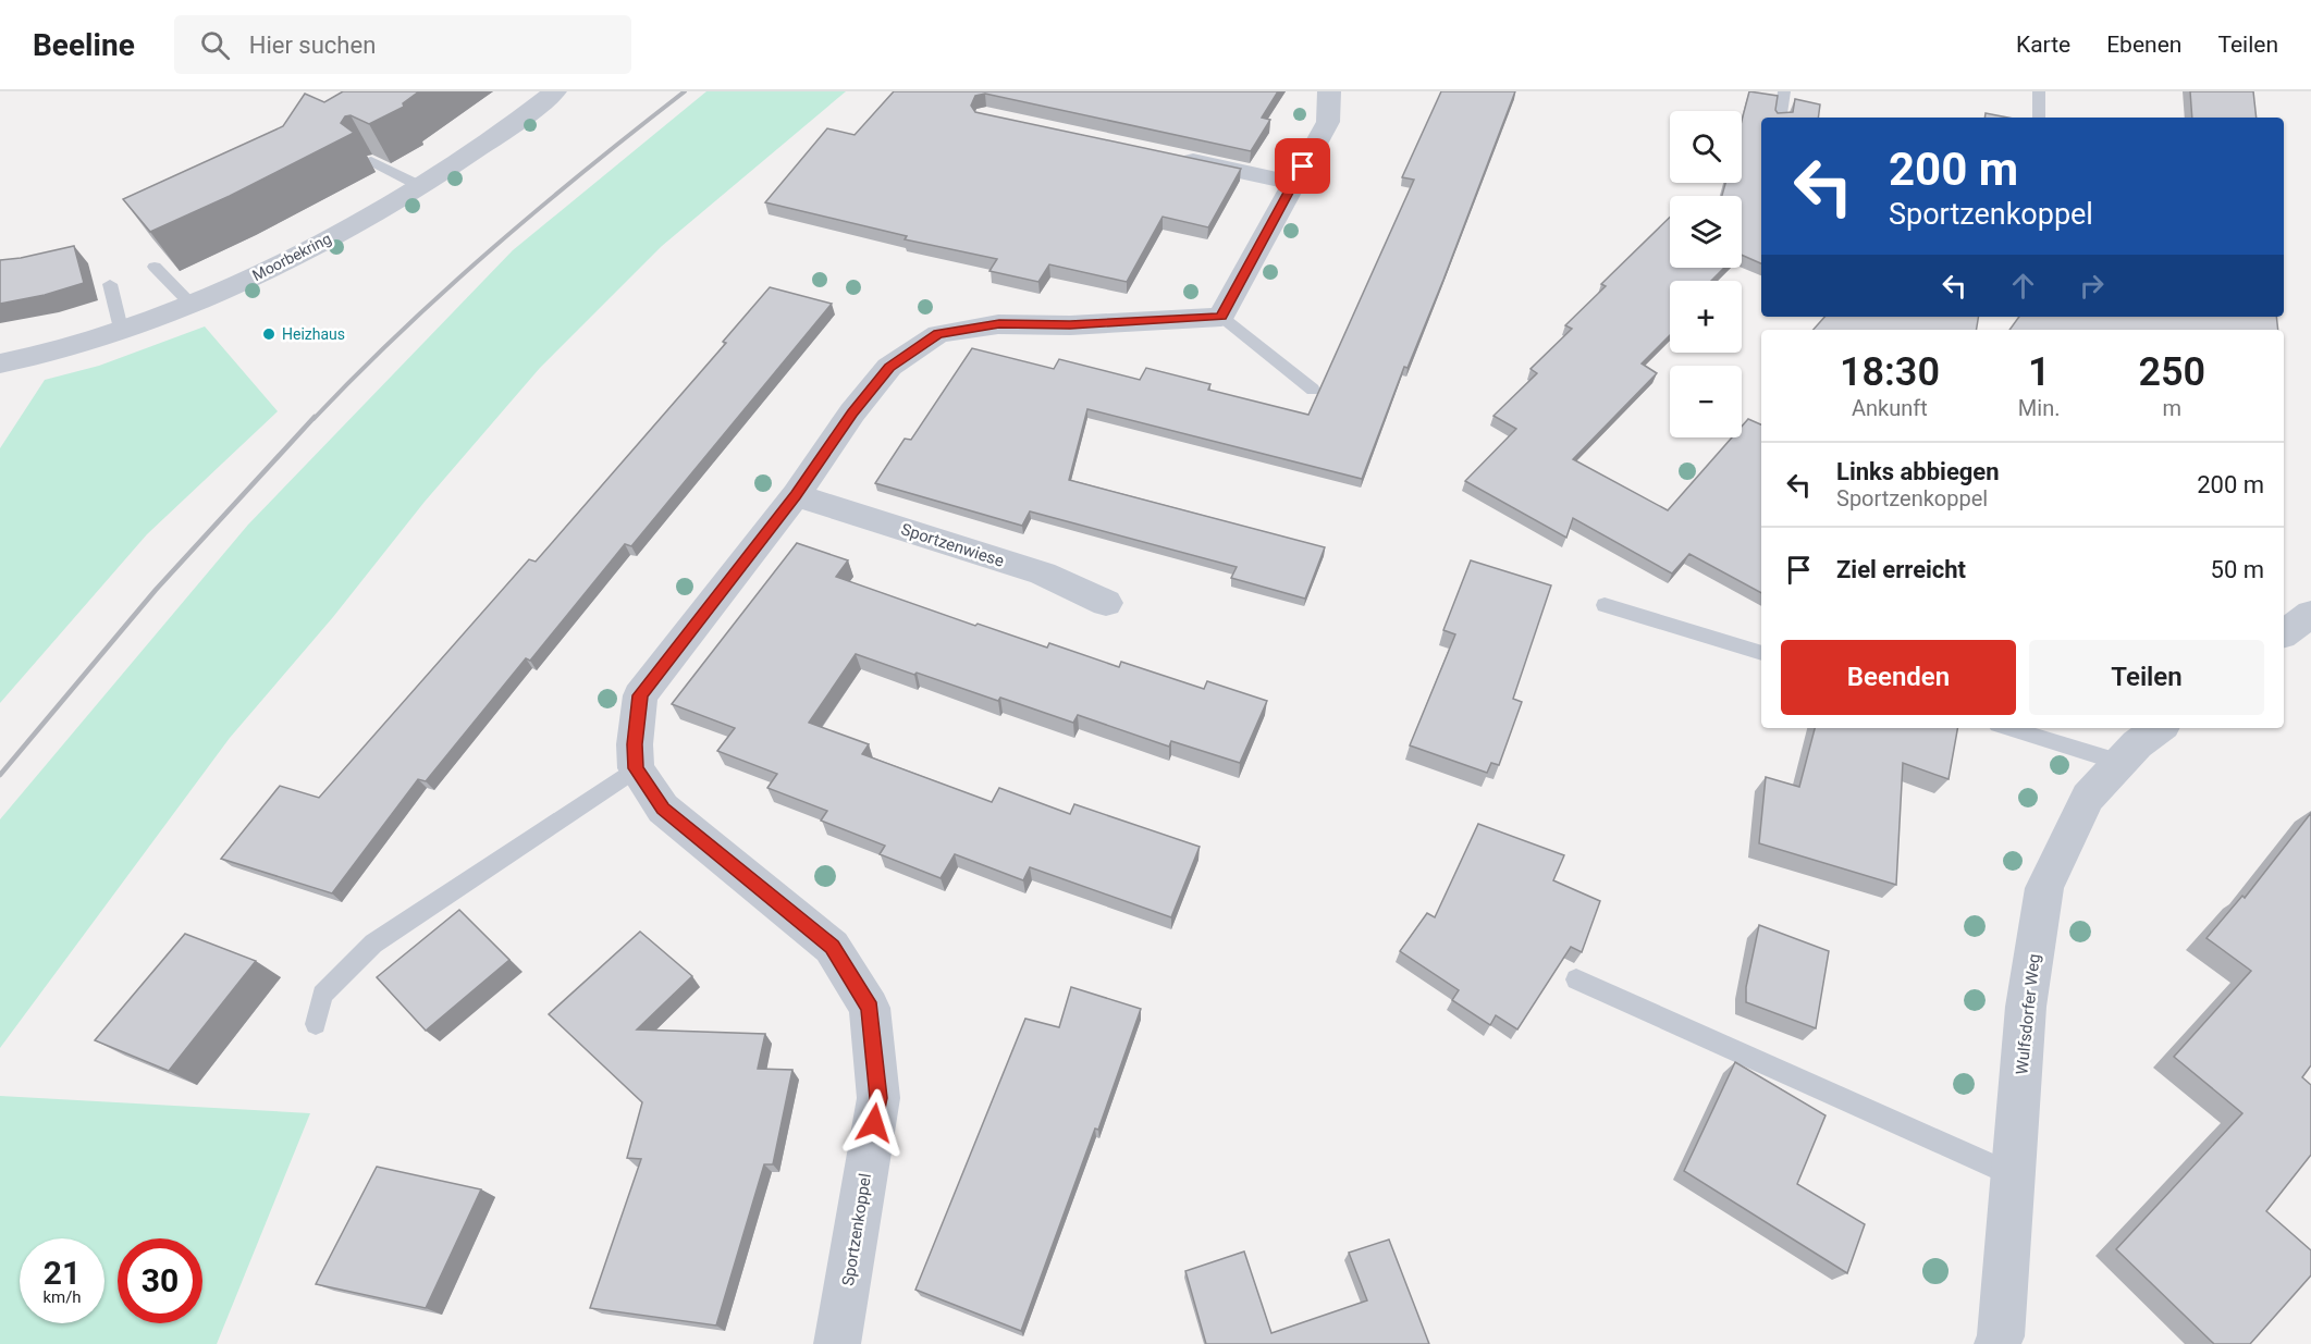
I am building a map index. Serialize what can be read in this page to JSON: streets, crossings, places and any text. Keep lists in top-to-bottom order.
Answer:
{
  "streets": {
    "street": [
      "Moorbekring",
      "Sportzenwiese",
      "Wulfsdorfer Weg",
      "Sportzenkoppel"
    ]
  },
  "places": ["Heizhaus"],
  "page": {
    "header": "Beeline",
    "search": "Hier suchen",
    "nav": ["Karte", "Ebenen", "Teilen"],
    "map_buttons": ["+", "−"],
    "turn": ["200 m", "Sportzenkoppel"],
    "eta": [
      "18:30",
      "Ankunft",
      "1",
      "Min.",
      "250",
      "m"
    ],
    "list": [
      {
        "name": "Links abbiegen",
        "note": "Sportzenkoppel",
        "value": "200 m"
      },
      {
        "name": "Ziel erreicht",
        "value": "50 m"
      }
    ],
    "buttons": ["Beenden", "Teilen"],
    "speed": "21 km/h",
    "limit": "30"
  }
}
